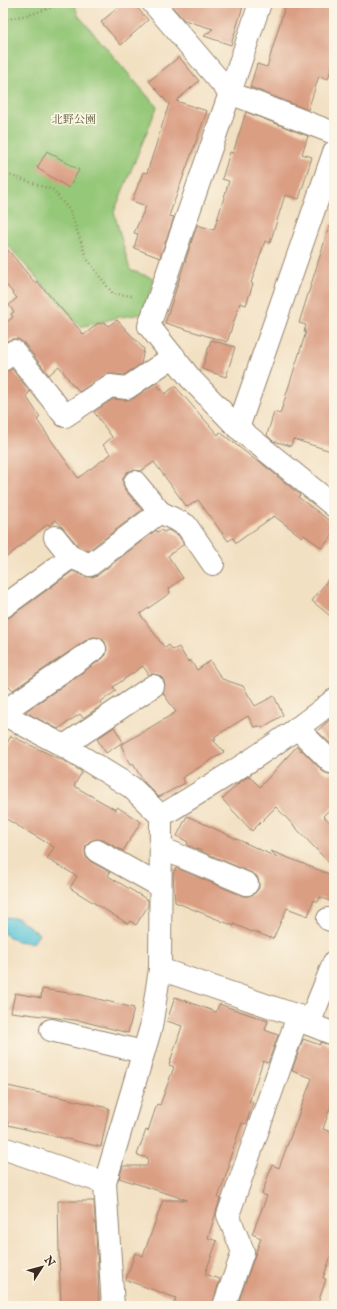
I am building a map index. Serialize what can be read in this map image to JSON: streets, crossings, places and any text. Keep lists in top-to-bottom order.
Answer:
{
  "parks": ["北野公園"],
  "north": "top right"
}
